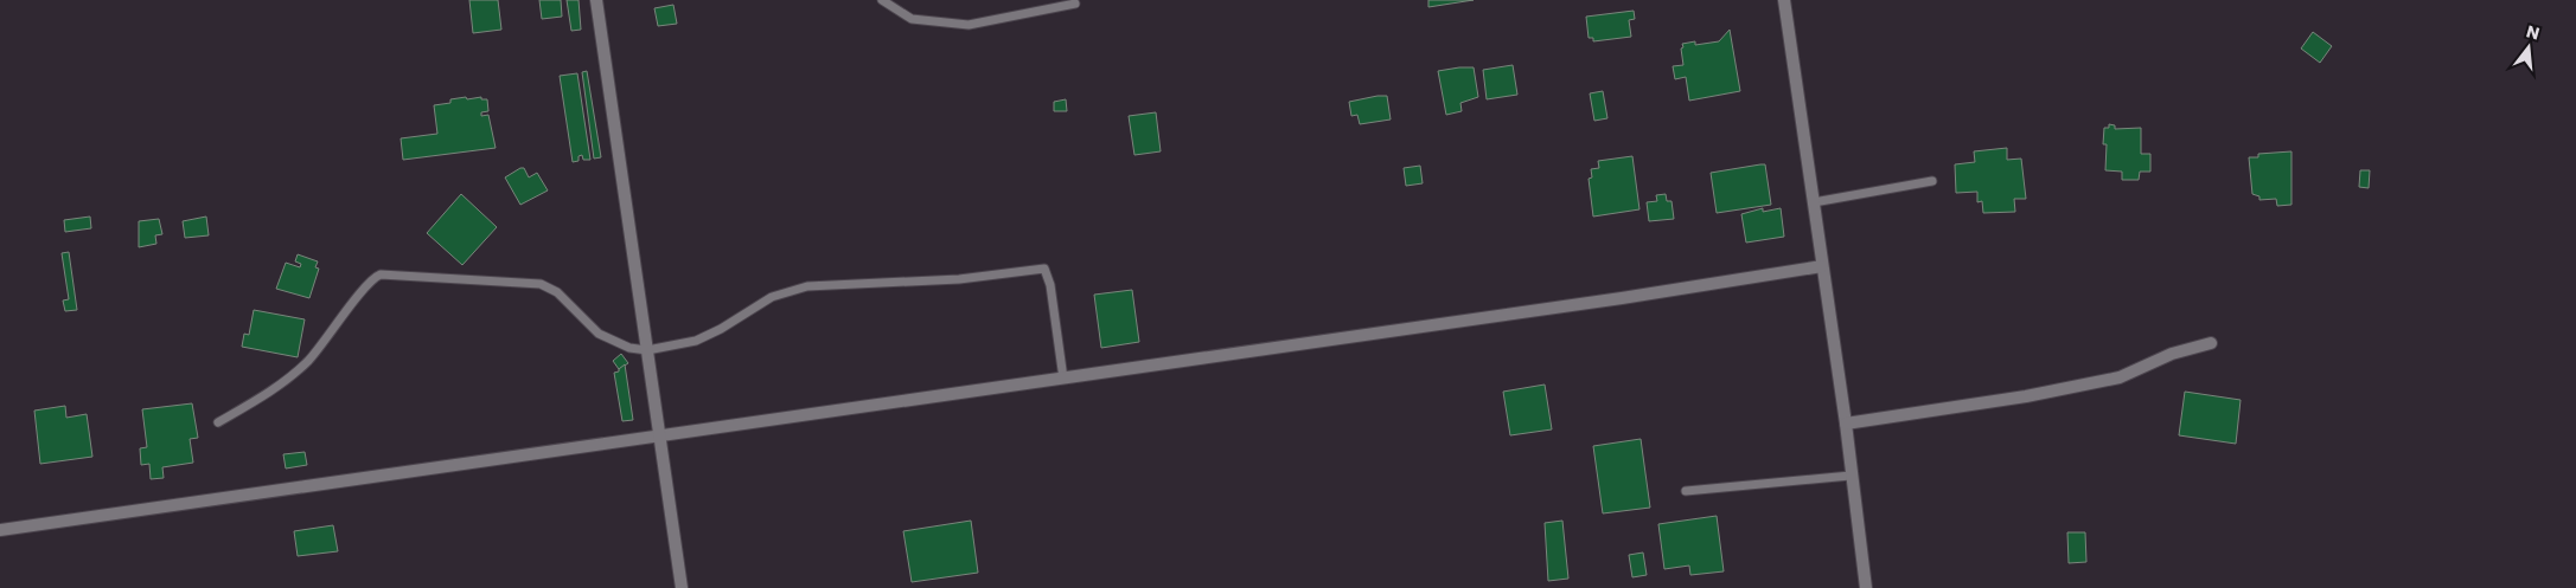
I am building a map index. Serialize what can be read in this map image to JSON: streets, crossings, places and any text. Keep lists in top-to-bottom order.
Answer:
{
  "north": "top"
}
